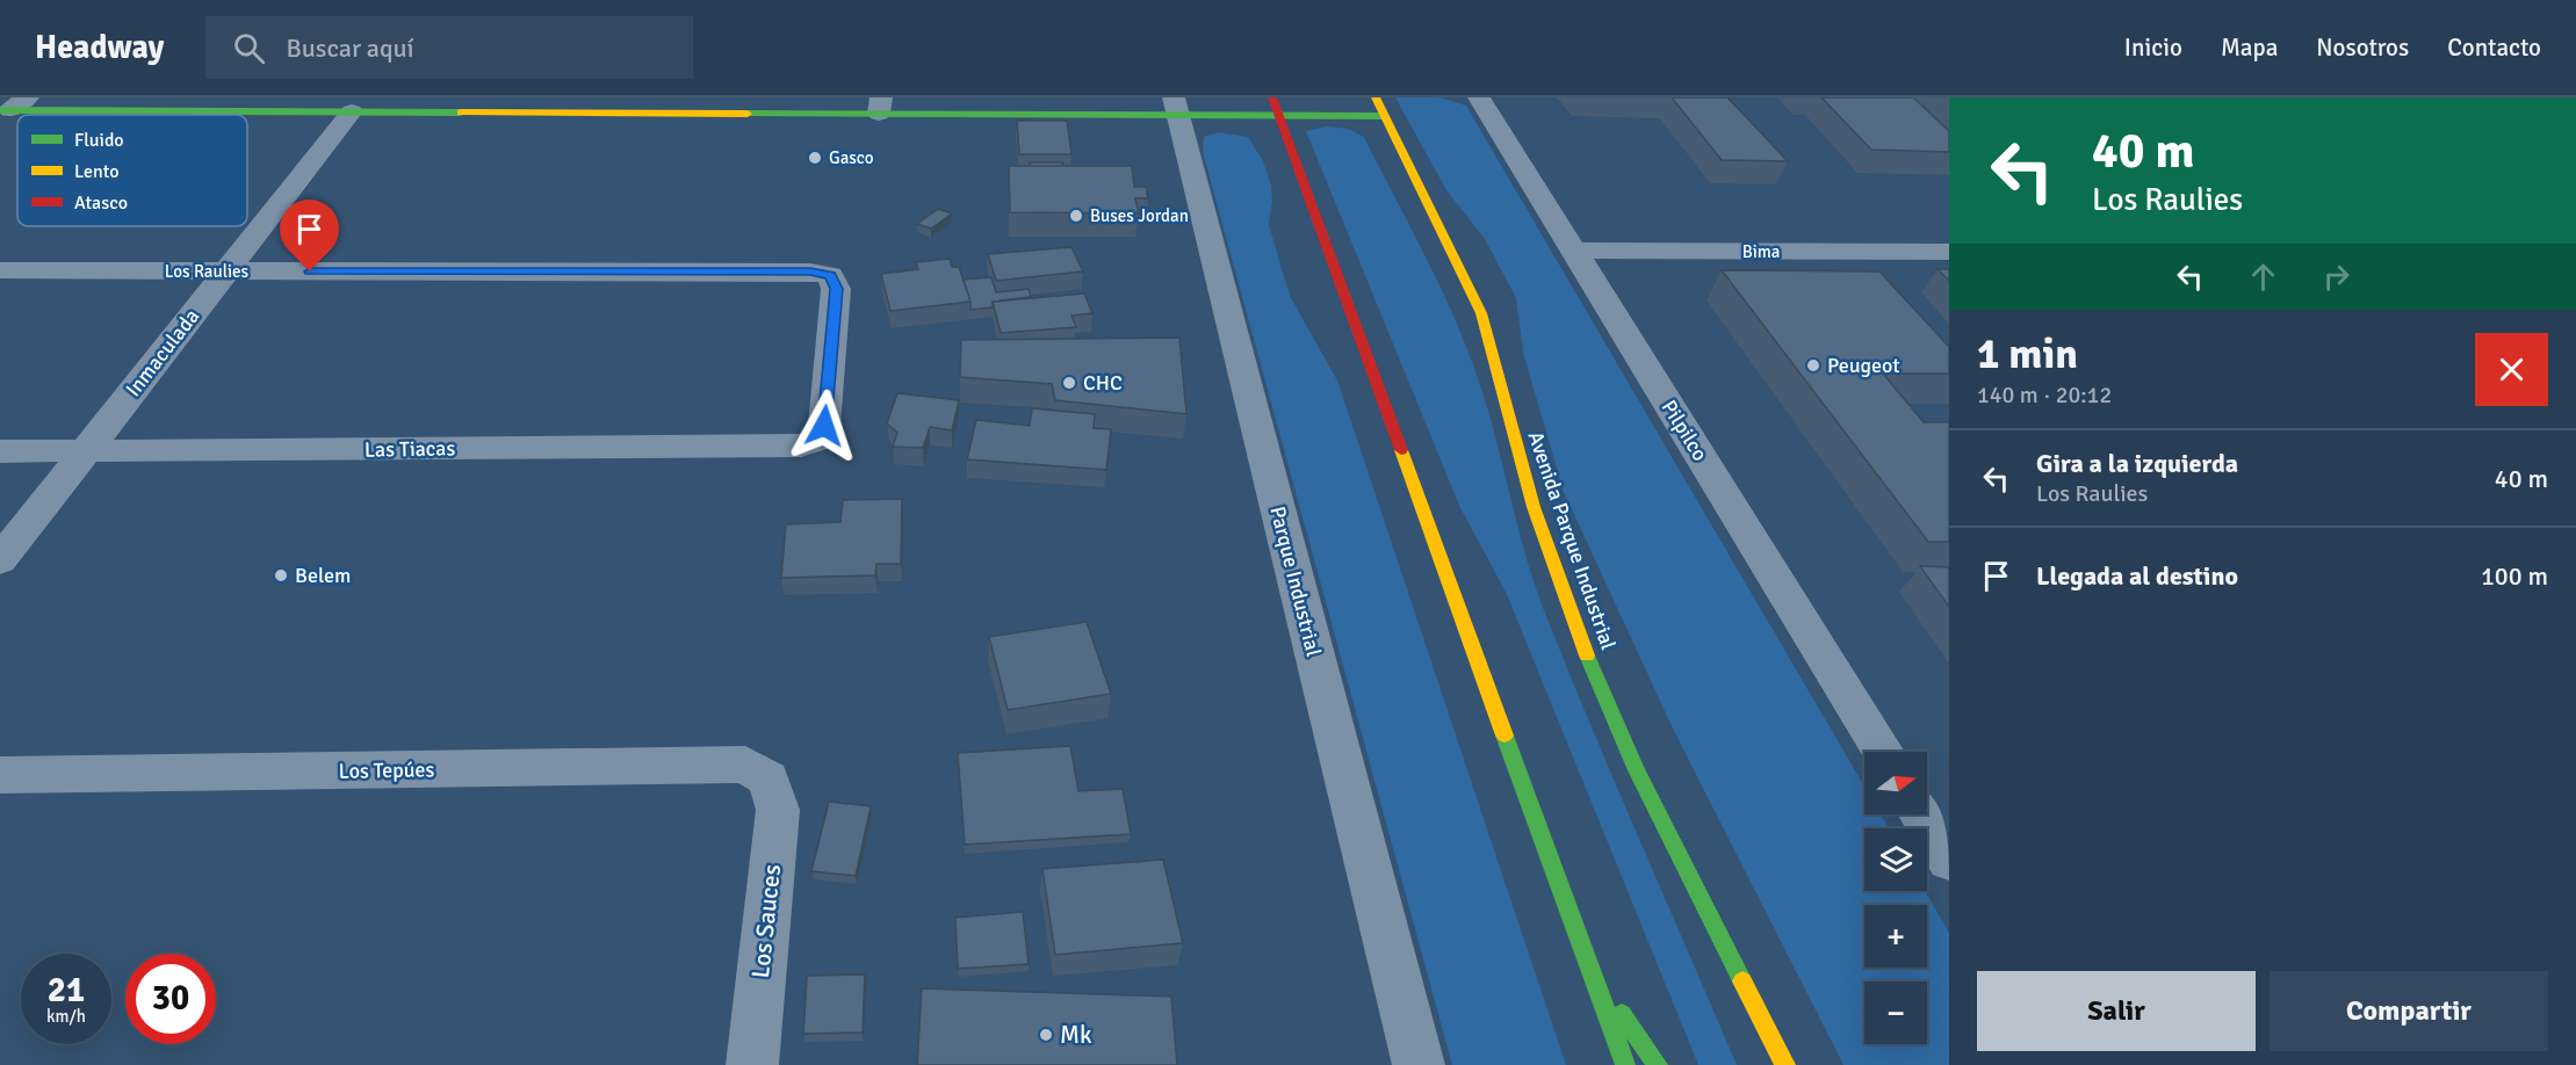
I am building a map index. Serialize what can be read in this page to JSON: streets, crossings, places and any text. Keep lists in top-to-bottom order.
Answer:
{
  "streets": {
    "main road": ["Avenida Parque Industrial"],
    "street": [
      "Bima",
      "Los Raulies",
      "Inmaculada",
      "Pilpilco",
      "Las Tiacas",
      "Parque Industrial",
      "Los Tepúes",
      "Los Sauces"
    ]
  },
  "crossings": [
    ["Bima", "Pilpilco"],
    ["Los Raulies", "Inmaculada"],
    ["Los Raulies", "Las Tiacas"],
    ["Inmaculada", "Las Tiacas"],
    ["Los Tepúes", "Los Sauces"]
  ],
  "places": [
    "Gasco",
    "Buses Jordan",
    "Peugeot",
    "CHC",
    "Belem",
    "Mk"
  ],
  "legend": ["Fluido", "Lento", "Atasco"],
  "north": "right",
  "page": {
    "header": "Headway",
    "search": "Buscar aquí",
    "nav": [
      "Inicio",
      "Mapa",
      "Nosotros",
      "Contacto"
    ],
    "turn": ["40 m", "Los Raulies"],
    "heading": ["1 min", "140 m · 20:12"],
    "list": [
      {
        "name": "Gira a la izquierda",
        "note": "Los Raulies",
        "value": "40 m"
      },
      {
        "name": "Llegada al destino",
        "value": "100 m"
      }
    ],
    "map_buttons": ["+", "−"],
    "speed": "21 km/h",
    "limit": "30",
    "buttons": ["Salir", "Compartir"]
  }
}
